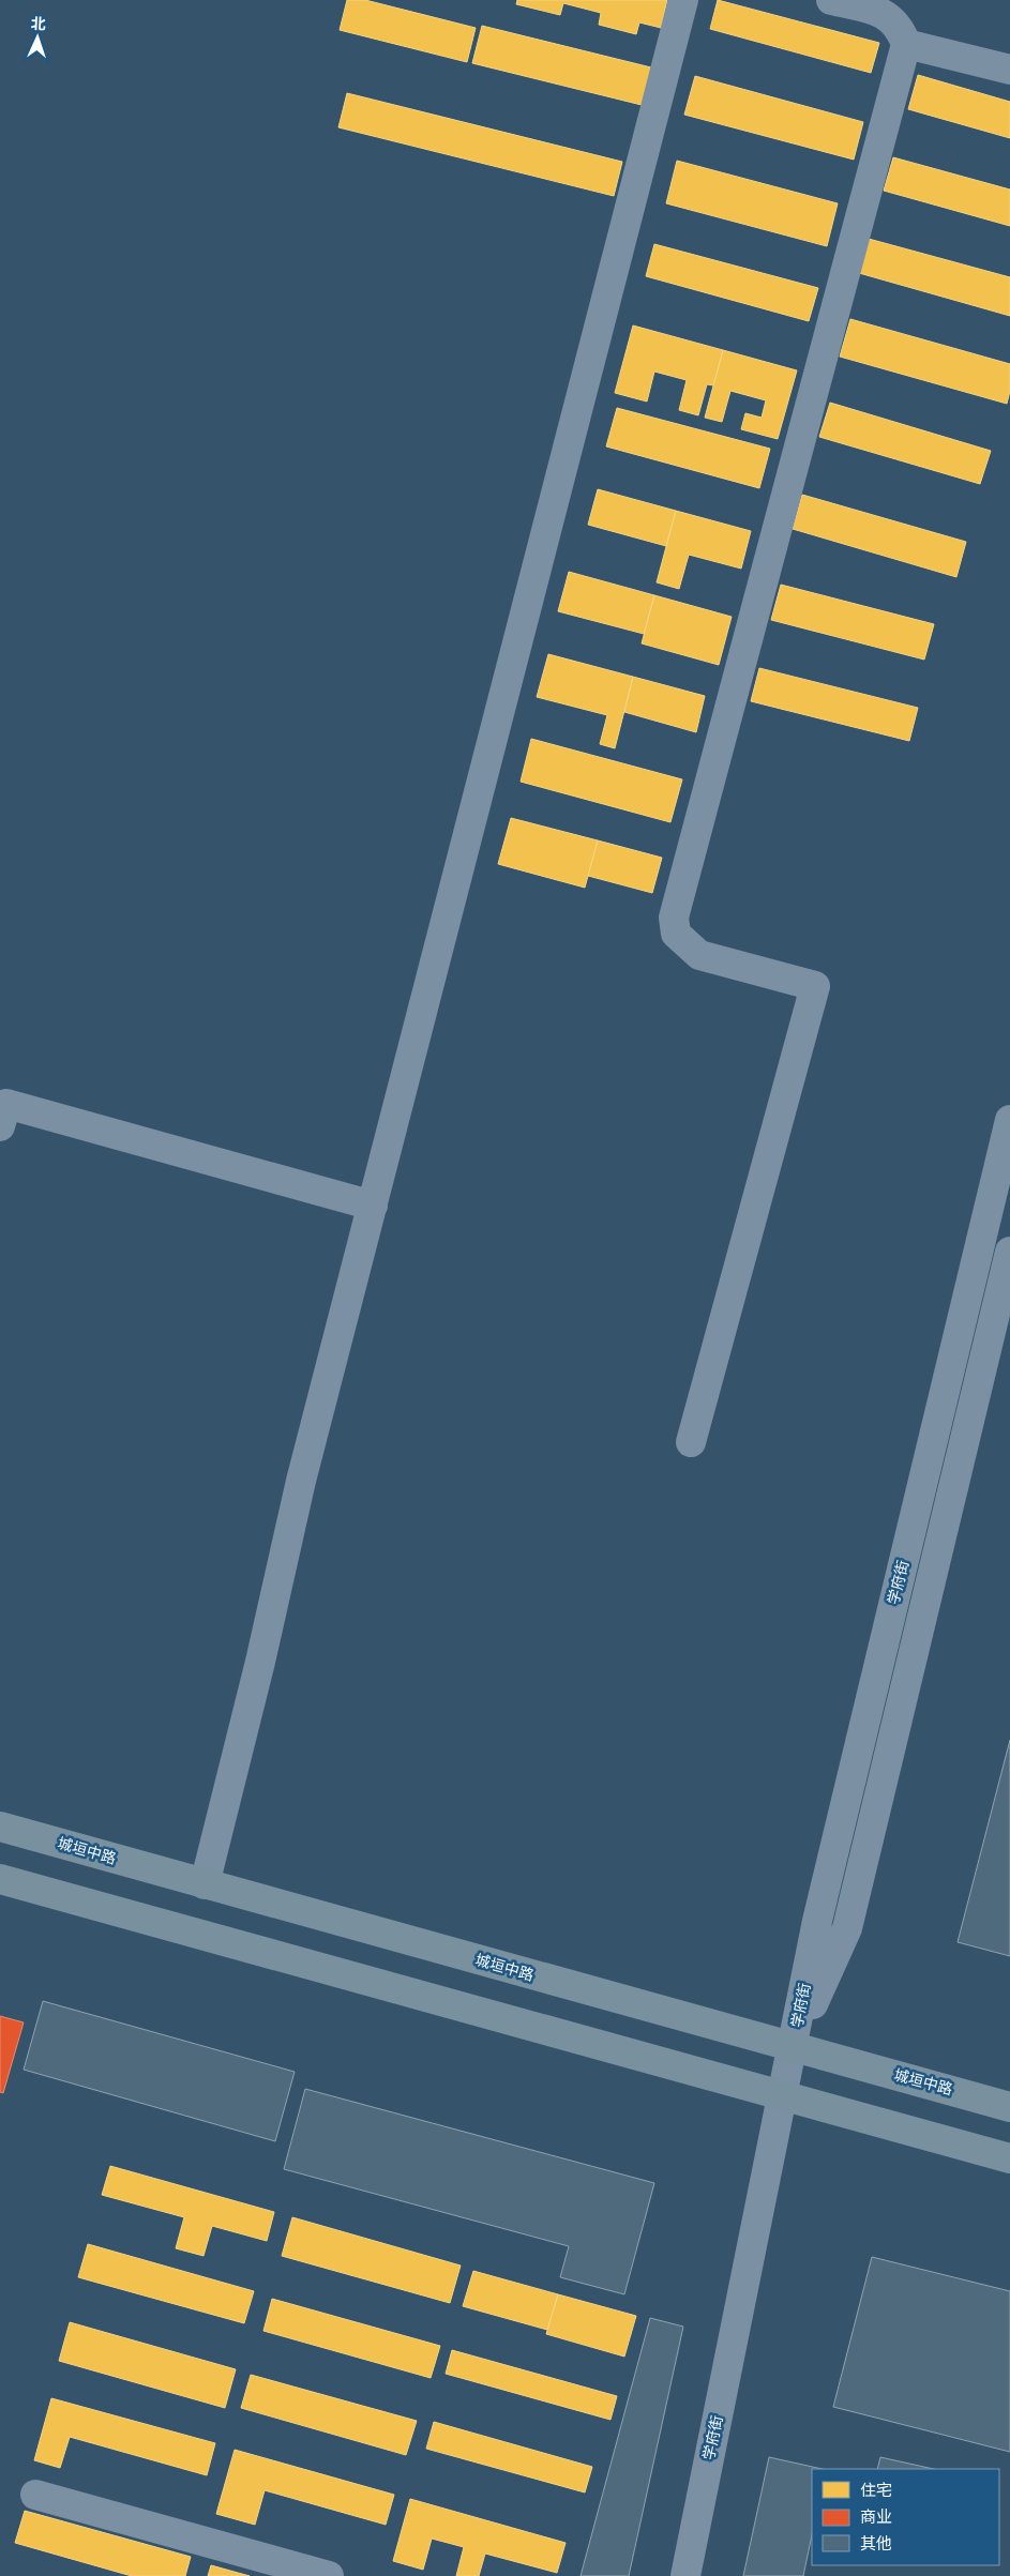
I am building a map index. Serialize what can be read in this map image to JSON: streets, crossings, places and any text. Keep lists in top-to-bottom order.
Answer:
{
  "streets": {
    "main road": ["城垣中路"],
    "street": ["学府街"]
  },
  "crossings": [
    ["学府街", "城垣中路"]
  ],
  "legend": ["住宅", "商业", "其他"],
  "north": "top"
}
